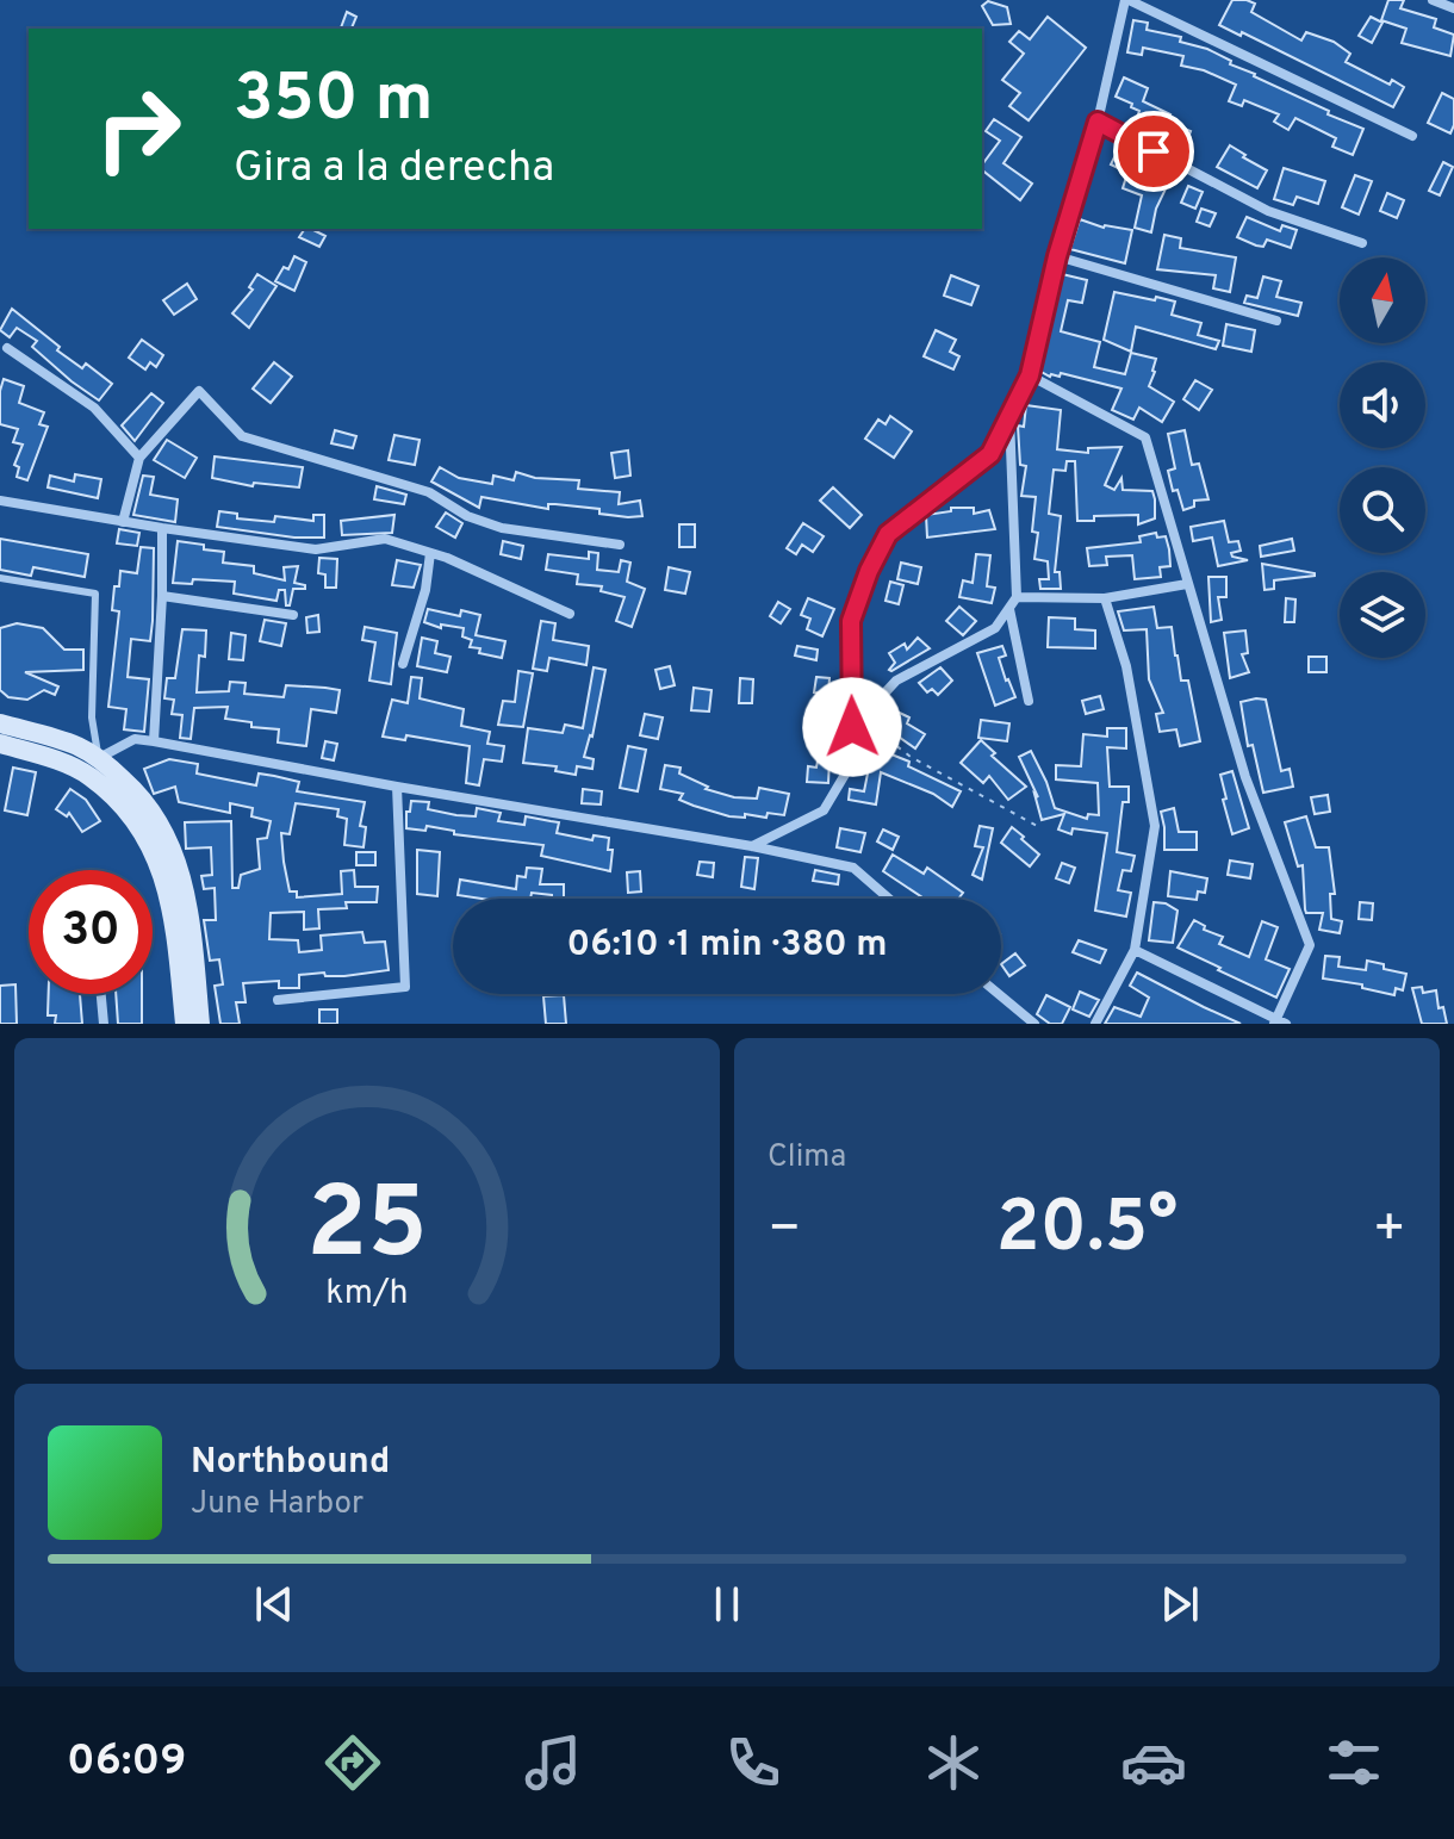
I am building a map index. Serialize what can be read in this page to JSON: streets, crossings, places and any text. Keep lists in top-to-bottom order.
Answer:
{
  "north": "top",
  "page": {
    "turn": ["350 m", "Gira a la derecha"],
    "limit": "30",
    "trip": "06:10 · 1 min · 380 m",
    "tile": "Clima",
    "heat": ["−", "20.5°", "+"],
    "song": ["Northbound", "June Harbor"],
    "tabs": "06:09",
    "gauge": ["25", "km/h"]
  }
}
